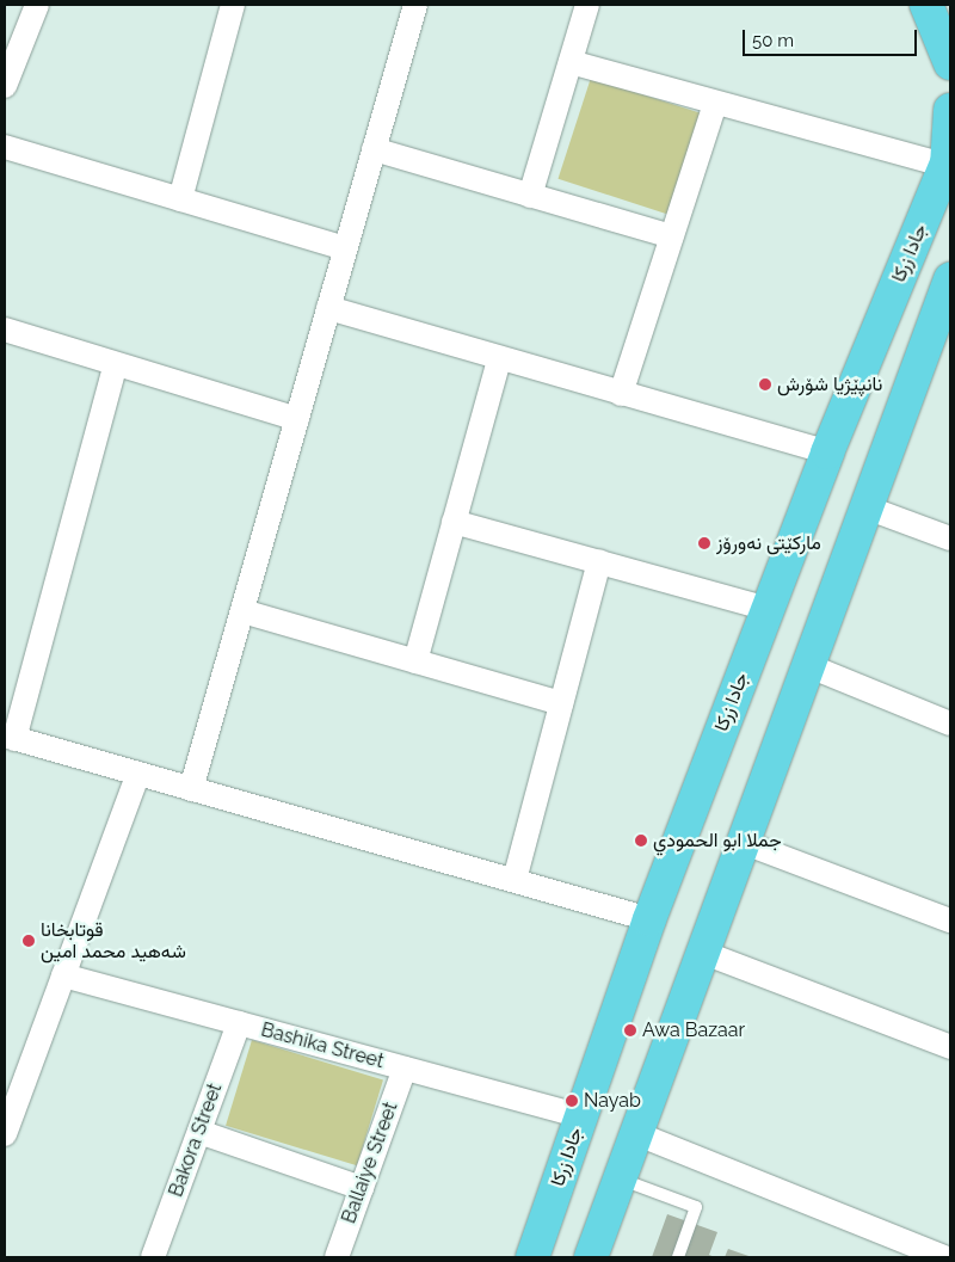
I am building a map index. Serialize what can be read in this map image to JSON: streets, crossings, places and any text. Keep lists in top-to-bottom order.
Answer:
{
  "streets": {
    "main road": ["جادا زرکا"],
    "street": ["Bashika Street", "Bakora Street", "Ballaiye Street"]
  },
  "crossings": [
    ["جادا زرکا", "Bashika Street"],
    ["Bashika Street", "Bakora Street"],
    ["Bashika Street", "Ballaiye Street"]
  ],
  "places": [
    "نانپێژیا شۆرش",
    "مارکێتی نەورۆز",
    "جملا ابو الحمودي",
    "قوتابخانا شەهید محمد امین",
    "Awa Bazaar",
    "Nayab"
  ],
  "scale_bar": "50 m"
}
